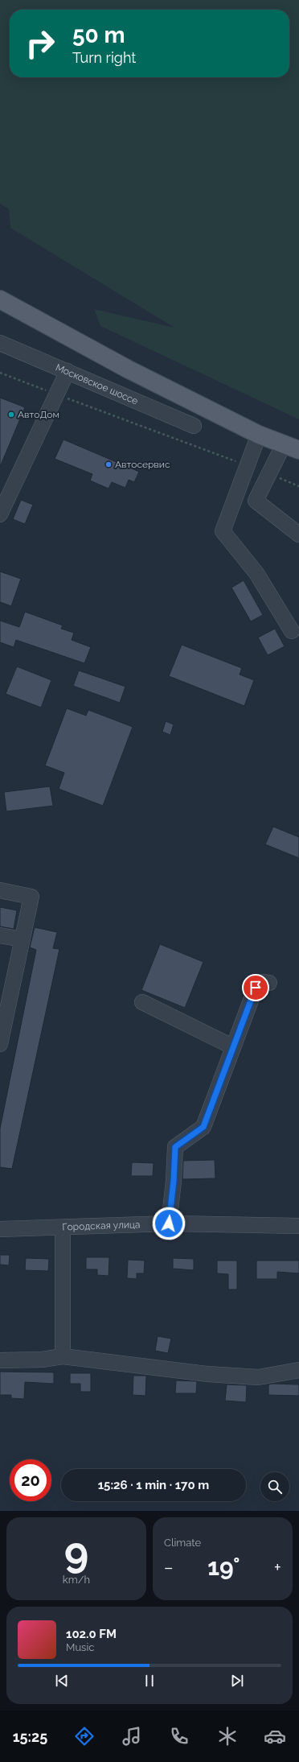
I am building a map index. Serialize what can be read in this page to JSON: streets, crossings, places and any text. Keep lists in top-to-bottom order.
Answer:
{
  "streets": {
    "street": ["Московское шоссе", "Городская улица"]
  },
  "places": ["АвтоДом", "Автосервис"],
  "page": {
    "turn": ["50 m", "Turn right"],
    "limit": "20",
    "trip": "15:26 · 1 min · 170 m",
    "tile": [
      ["9", "km/h"],
      "Climate"
    ],
    "heat": ["−", "19°", "+"],
    "song": ["102.0 FM", "Music"],
    "tabs": "15:25"
  }
}
